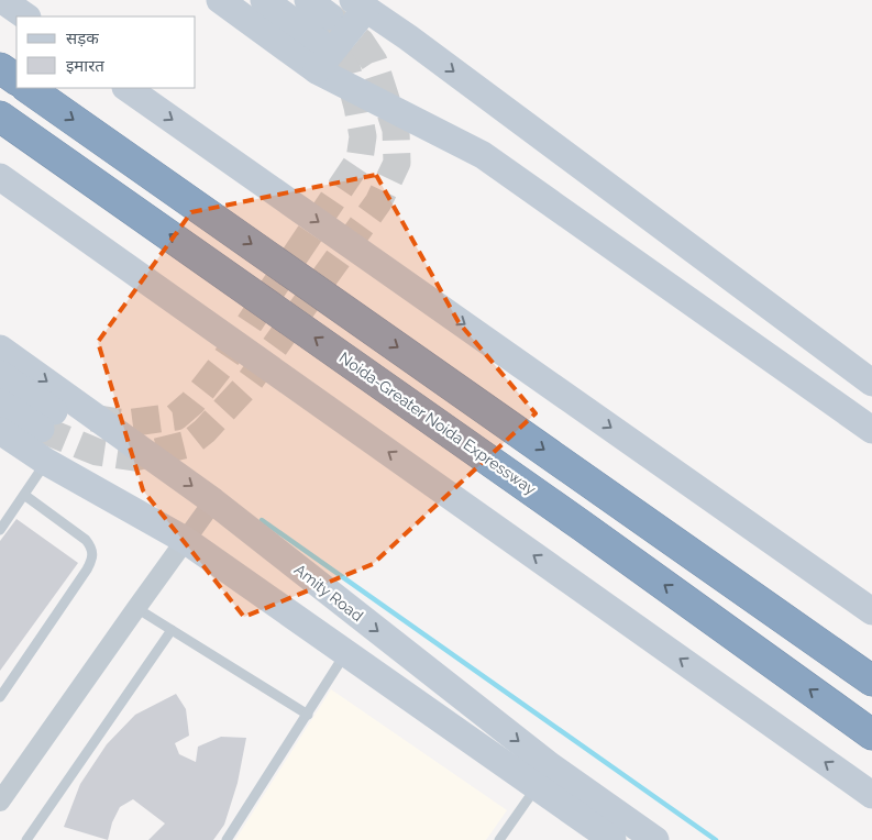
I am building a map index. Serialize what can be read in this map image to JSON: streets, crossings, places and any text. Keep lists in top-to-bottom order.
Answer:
{
  "streets": {
    "highway": ["Noida-Greater Noida Expressway"],
    "street": ["Amity Road"]
  },
  "legend": ["सड़क", "इमारत"]
}
